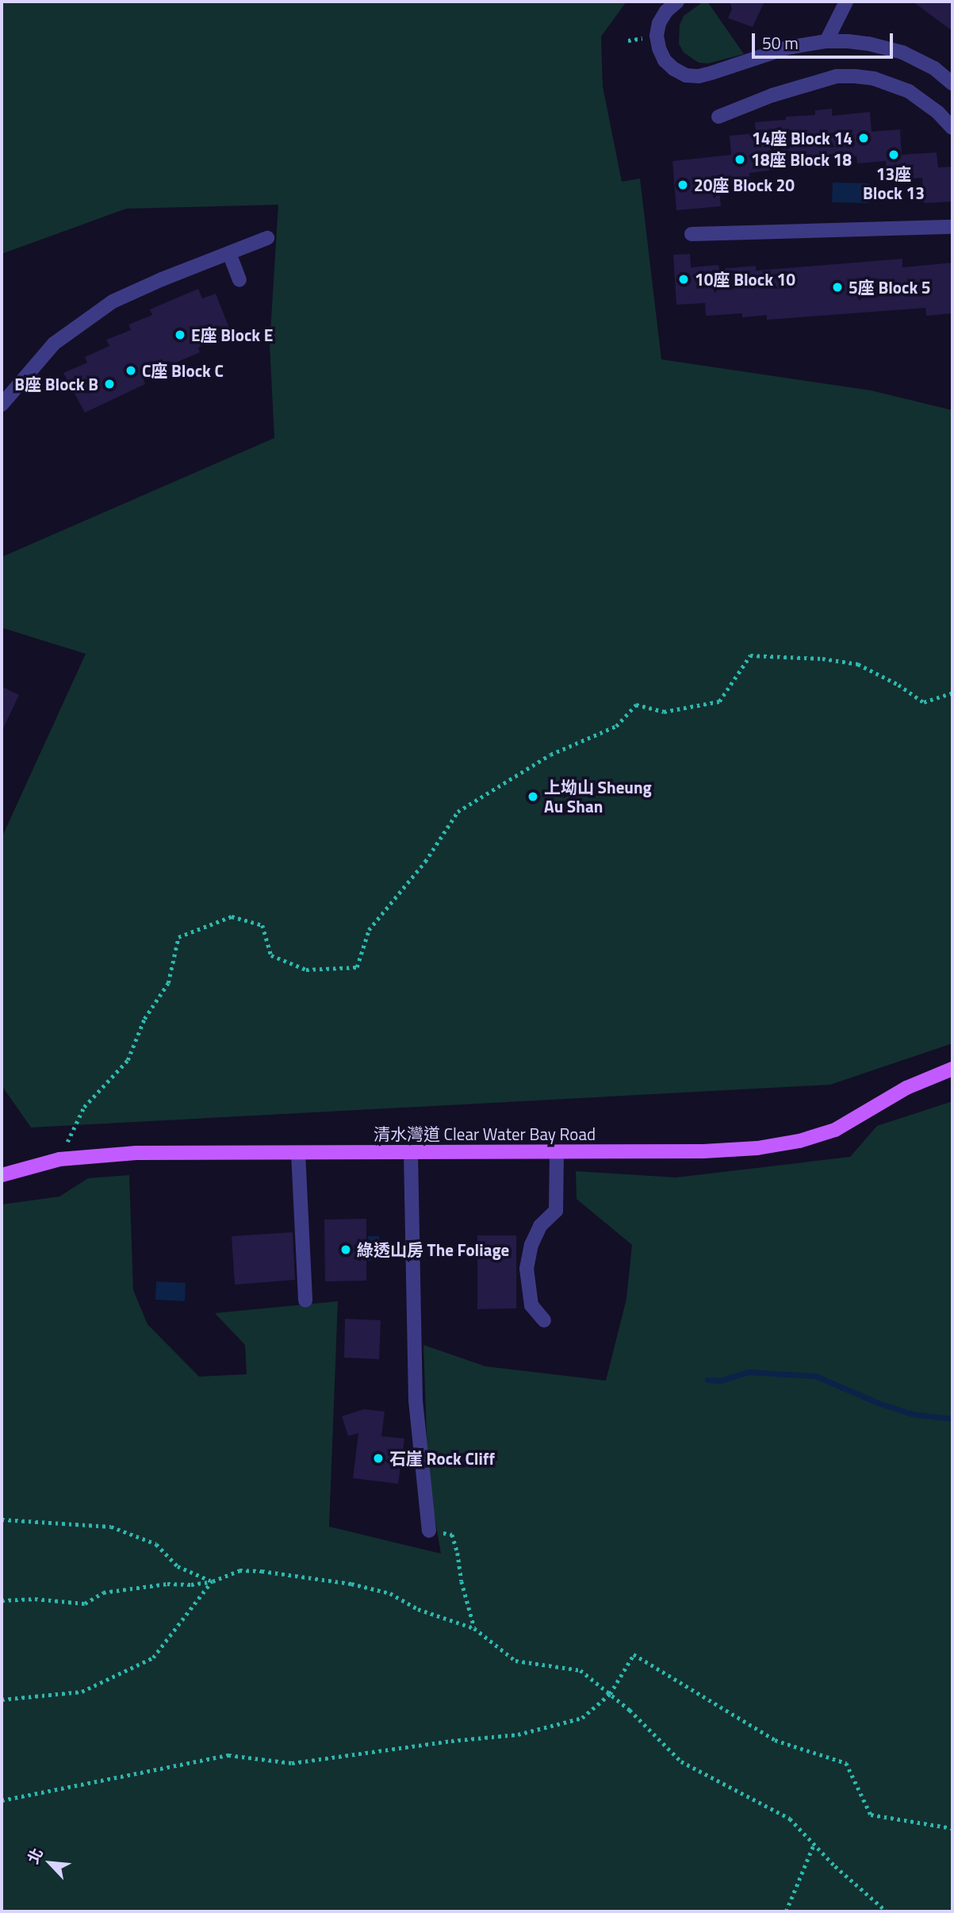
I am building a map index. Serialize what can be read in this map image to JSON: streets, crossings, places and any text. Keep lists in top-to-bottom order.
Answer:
{
  "streets": {
    "main road": ["清水灣道 Clear Water Bay Road"]
  },
  "places": [
    "14座 Block 14",
    "13座 Block 13",
    "18座 Block 18",
    "20座 Block 20",
    "10座 Block 10",
    "5座 Block 5",
    "E座 Block E",
    "C座 Block C",
    "B座 Block B",
    "上坳山 Sheung Au Shan",
    "綠透山房 The Foliage",
    "石崖 Rock Cliff"
  ],
  "scale_bar": "50 m",
  "north": "top left"
}
